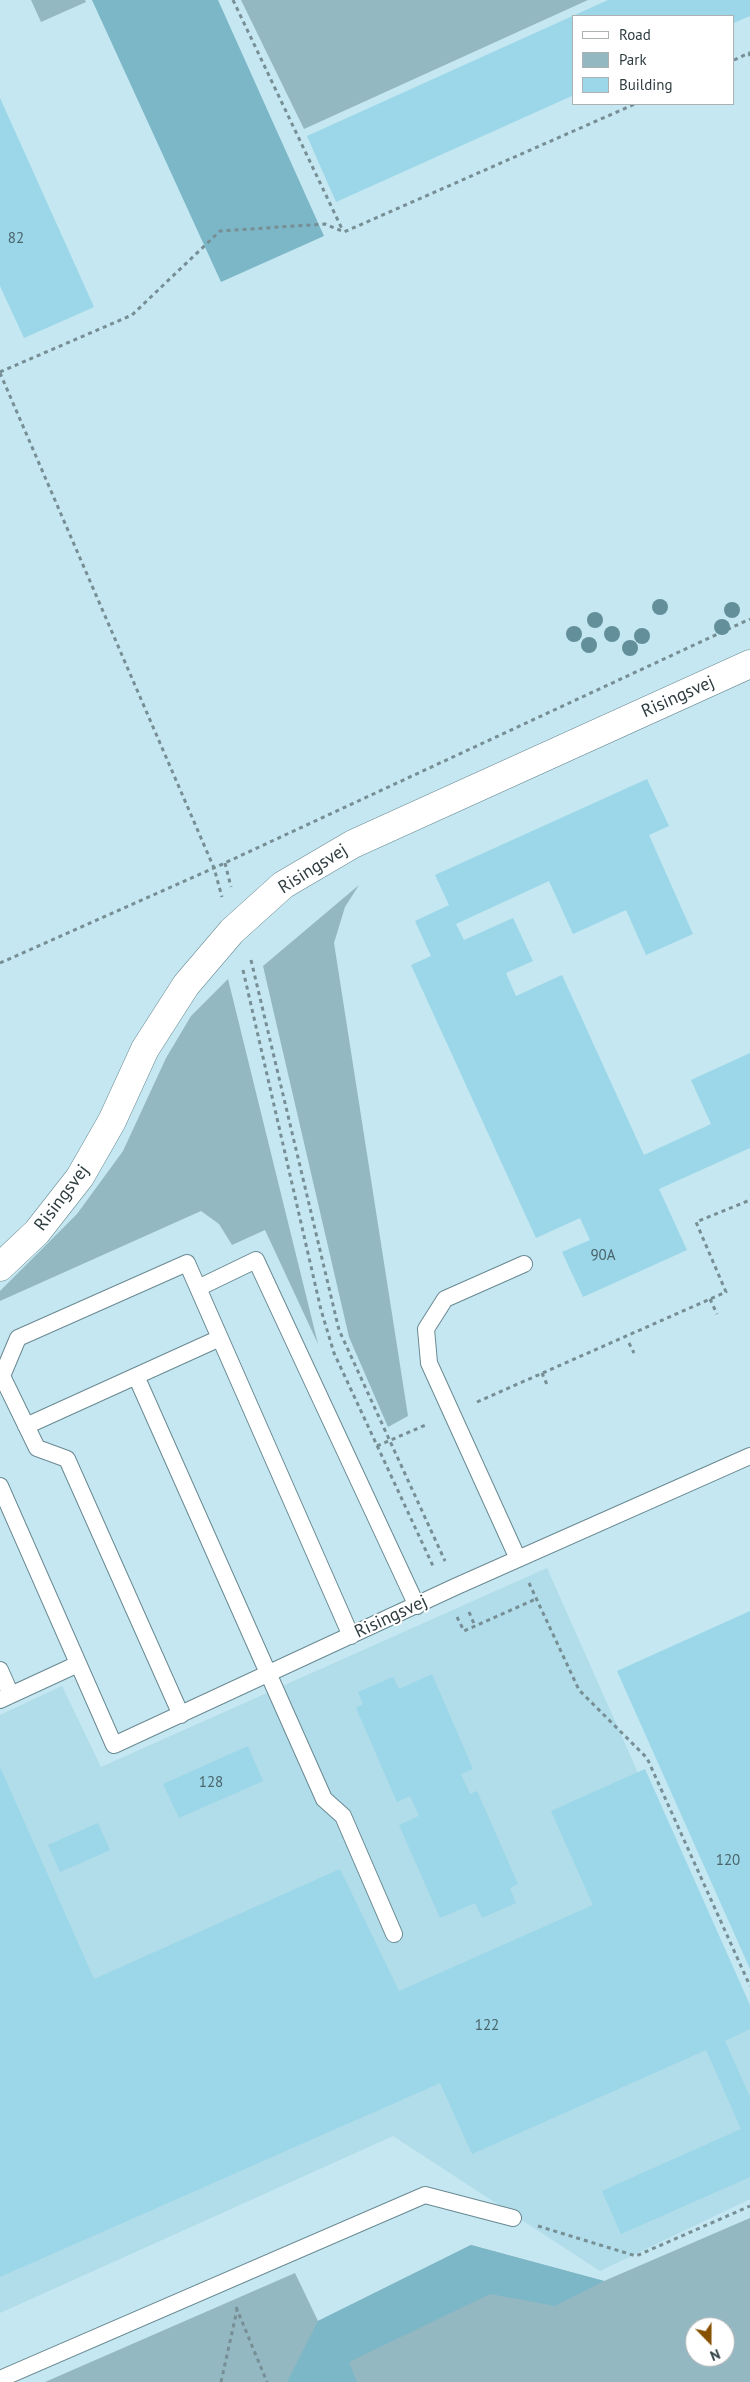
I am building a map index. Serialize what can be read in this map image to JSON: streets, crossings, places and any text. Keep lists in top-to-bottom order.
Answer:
{
  "streets": {
    "street": ["Risingsvej"]
  },
  "house_numbers": [
    "82",
    "90A",
    "128",
    "120",
    "122"
  ],
  "legend": ["Road", "Park", "Building"],
  "north": "bottom"
}
